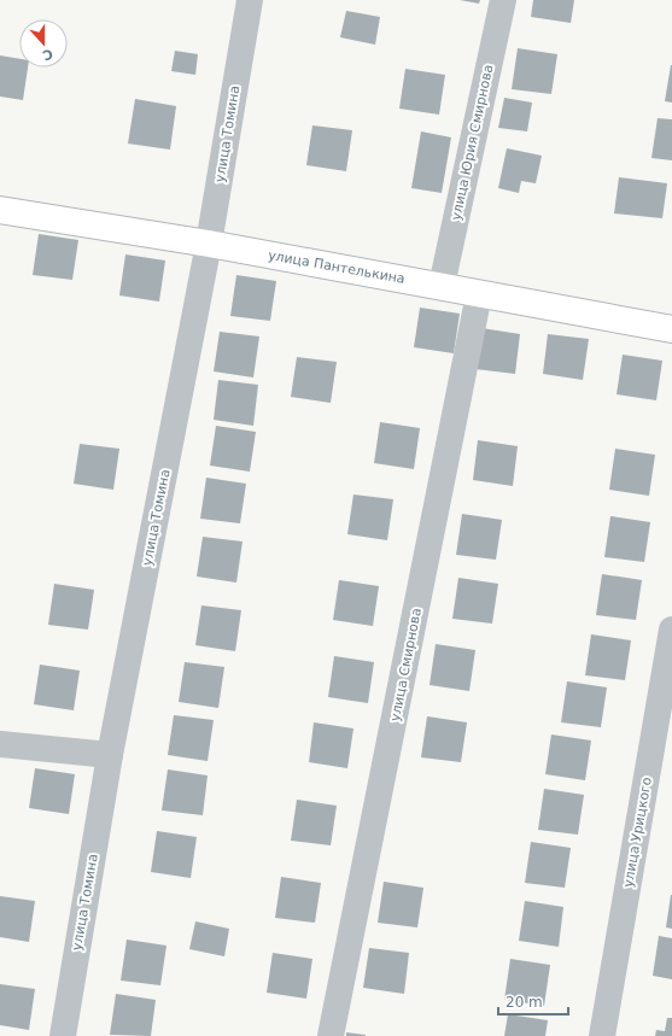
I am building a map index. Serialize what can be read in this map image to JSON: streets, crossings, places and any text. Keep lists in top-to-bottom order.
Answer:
{
  "streets": {
    "main road": ["улица Пантелькина"],
    "street": [
      "улица Томина",
      "улица Юрия Смирнова",
      "улица Смирнова",
      "улица Урицкого"
    ]
  },
  "crossings": [
    ["улица Томина", "улица Пантелькина"],
    ["улица Юрия Смирнова", "улица Пантелькина"],
    ["улица Пантелькина", "улица Смирнова"]
  ],
  "scale_bar": "20 m",
  "north": "bottom"
}
